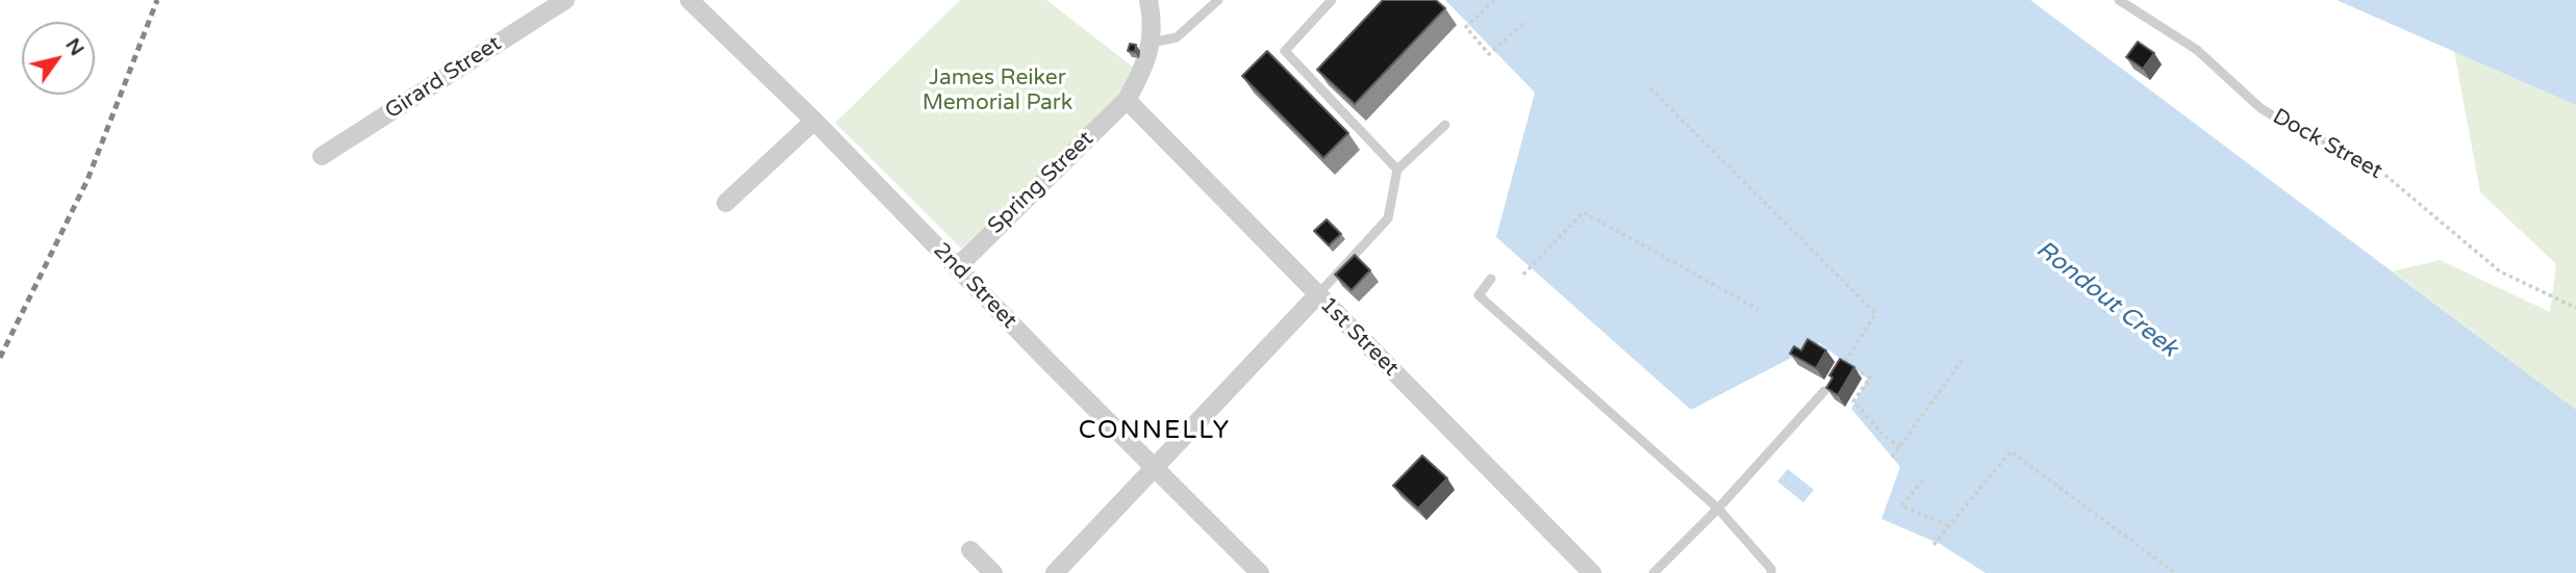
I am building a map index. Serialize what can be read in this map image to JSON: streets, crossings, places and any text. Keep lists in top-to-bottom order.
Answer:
{
  "streets": {
    "street": [
      "Girard Street",
      "Spring Street",
      "2nd Street",
      "1st Street"
    ],
    "lane": ["Dock Street"]
  },
  "crossings": [
    ["Spring Street", "2nd Street"],
    ["Spring Street", "1st Street"]
  ],
  "districts": ["CONNELLY"],
  "water": ["Rondout Creek"],
  "parks": ["James Reiker Memorial Park"],
  "north": "top right"
}
